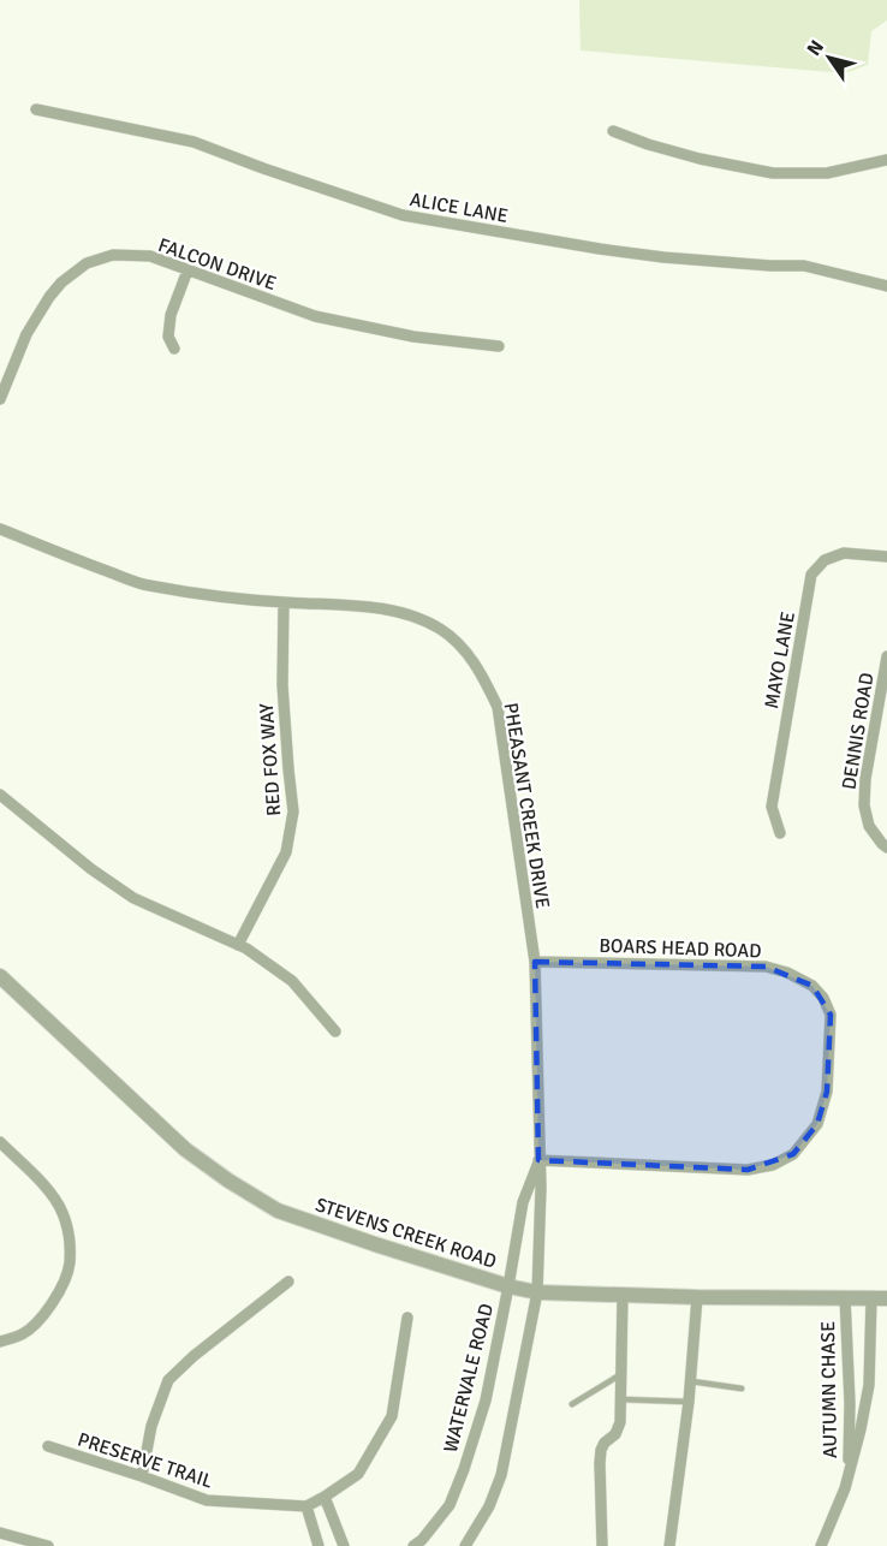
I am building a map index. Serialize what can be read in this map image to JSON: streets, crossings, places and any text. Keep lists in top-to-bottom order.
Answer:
{
  "streets": {
    "street": [
      "ALICE LANE",
      "FALCON DRIVE",
      "MAYO LANE",
      "DENNIS ROAD",
      "RED FOX WAY",
      "PHEASANT CREEK DRIVE",
      "BOARS HEAD ROAD",
      "STEVENS CREEK ROAD",
      "WATERVALE ROAD",
      "AUTUMN CHASE",
      "PRESERVE TRAIL"
    ]
  },
  "crossings": [
    ["RED FOX WAY", "PHEASANT CREEK DRIVE"],
    ["PHEASANT CREEK DRIVE", "BOARS HEAD ROAD"],
    ["PHEASANT CREEK DRIVE", "STEVENS CREEK ROAD"],
    ["PHEASANT CREEK DRIVE", "WATERVALE ROAD"],
    ["STEVENS CREEK ROAD", "WATERVALE ROAD"],
    ["STEVENS CREEK ROAD", "AUTUMN CHASE"]
  ],
  "north": "top left"
}
